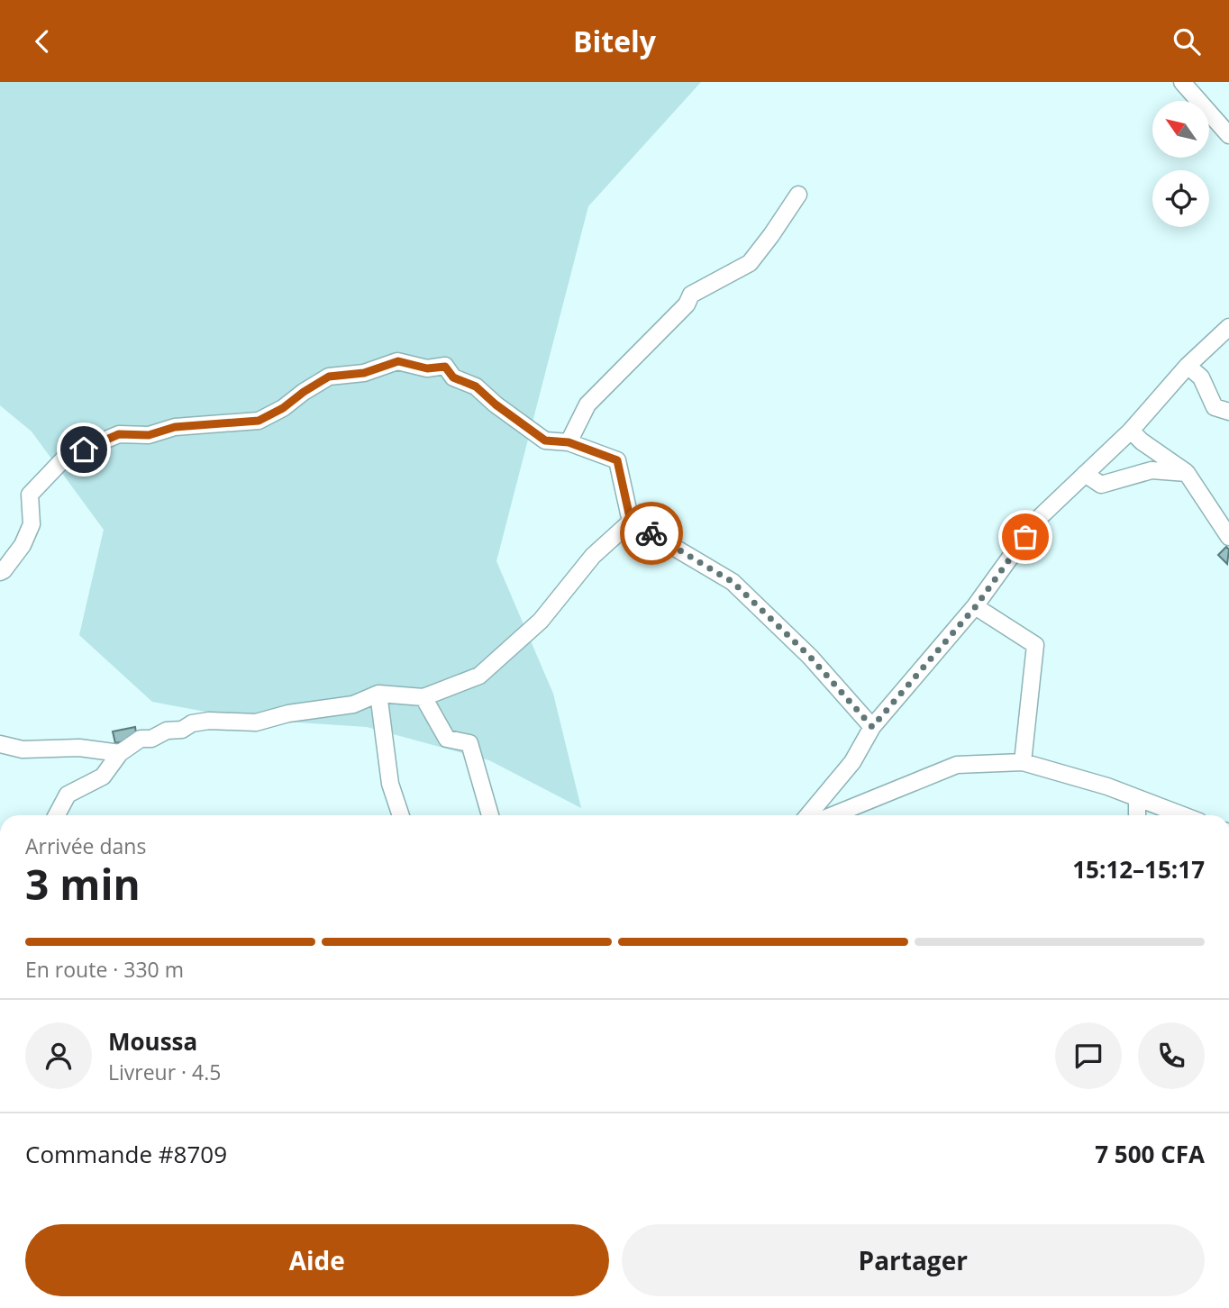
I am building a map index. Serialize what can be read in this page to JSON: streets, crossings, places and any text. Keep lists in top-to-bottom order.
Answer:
{
  "north": "top left",
  "page": {
    "header": "Bitely",
    "heading": ["3 min", "Arrivée dans", "15:12–15:17"],
    "panel": [
      "Moussa",
      "Livreur · 4.5",
      "Commande #8709",
      "7 500 CFA"
    ],
    "bar": "En route · 330 m",
    "buttons": ["Aide", "Partager"]
  }
}
